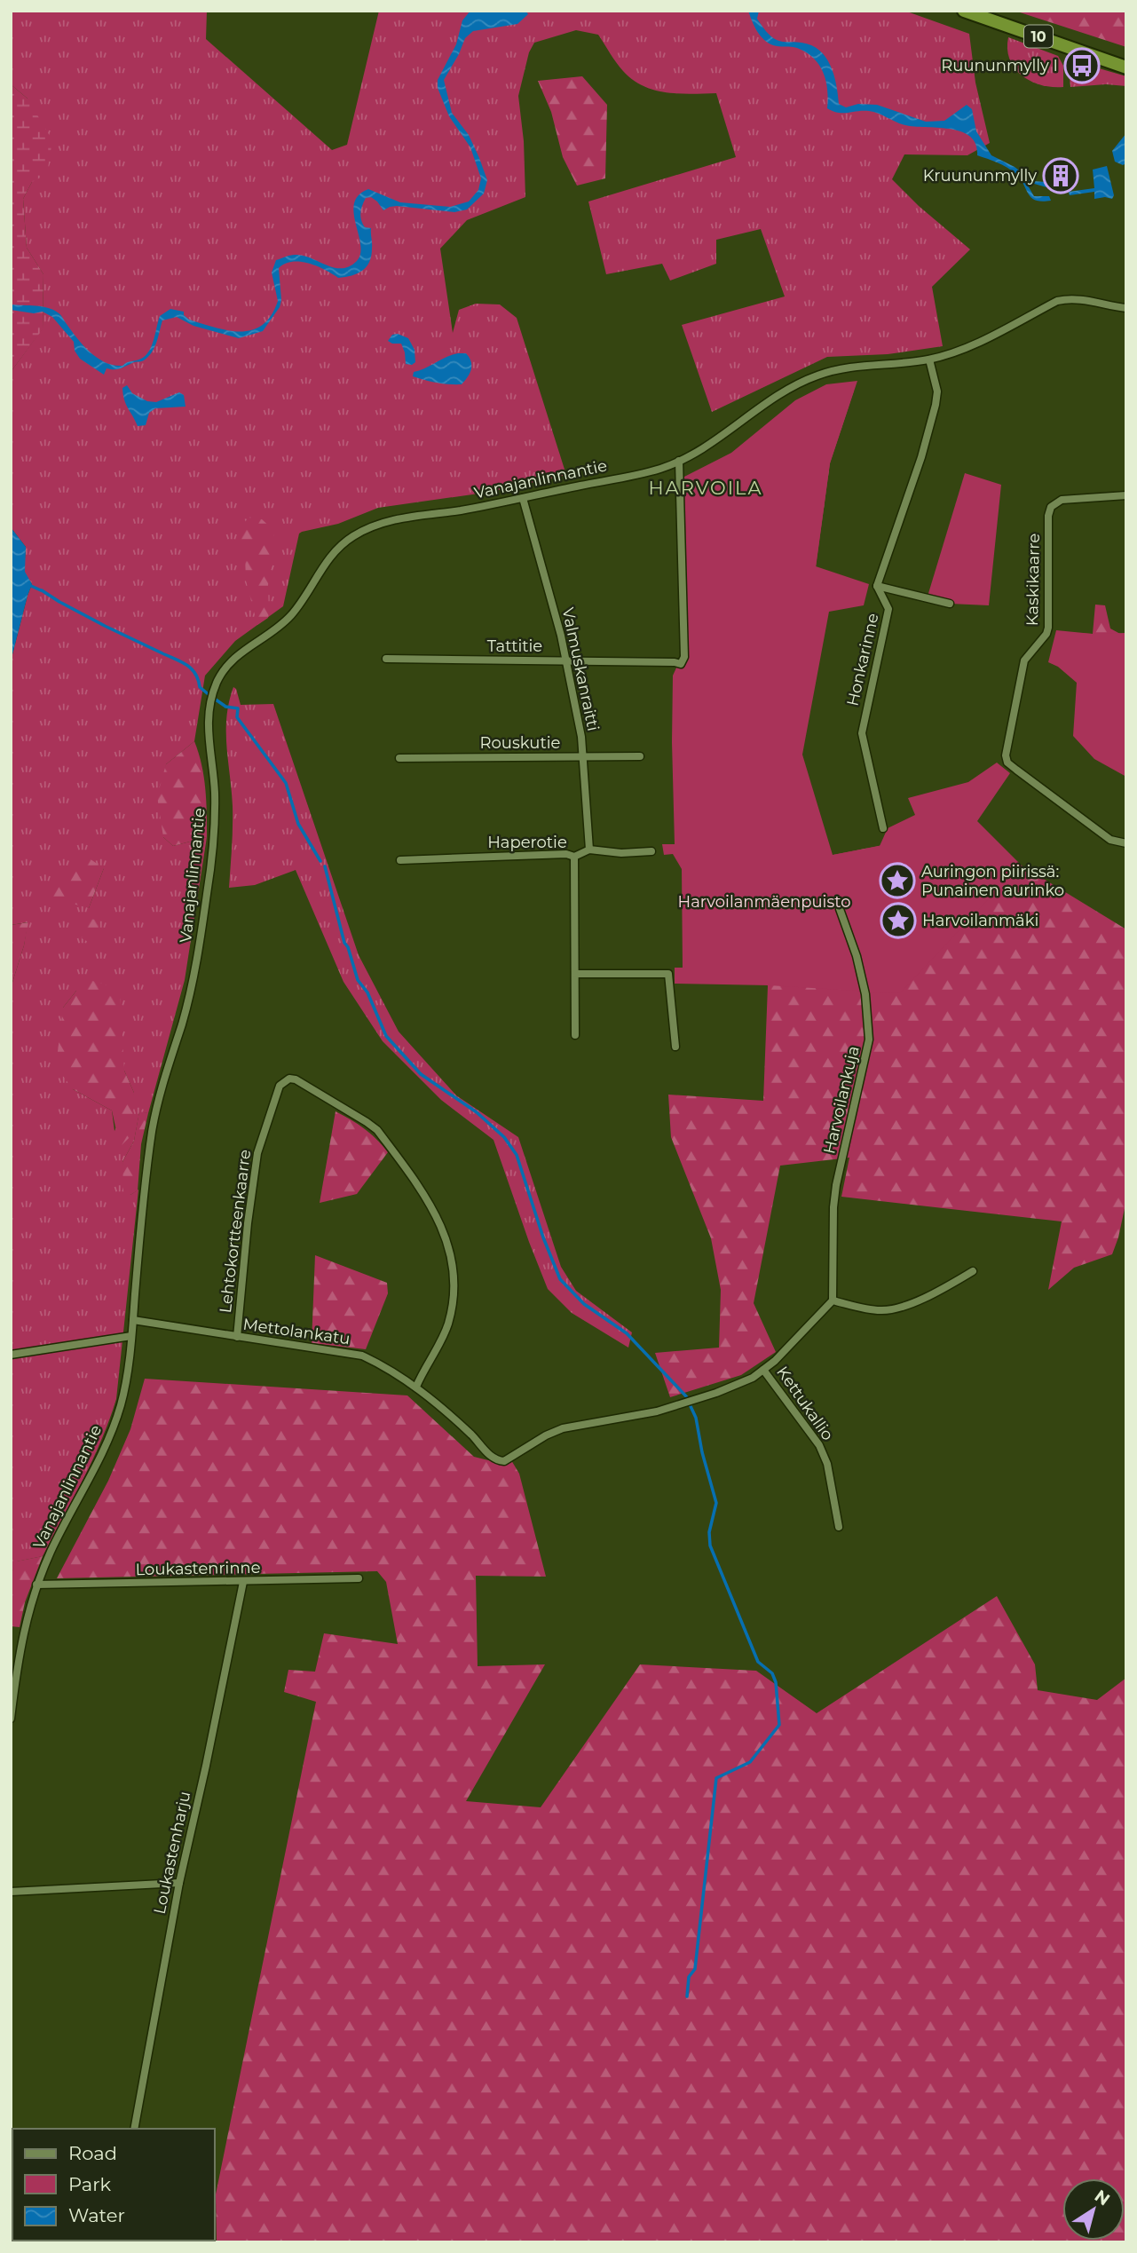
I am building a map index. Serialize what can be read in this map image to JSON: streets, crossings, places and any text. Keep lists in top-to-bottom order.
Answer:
{
  "streets": {
    "highway": ["10"],
    "street": [
      "Vanajanlinnantie",
      "Kaskikaarre",
      "Tattitie",
      "Honkarinne",
      "Valmuskanraitti",
      "Rouskutie",
      "Haperotie",
      "Harvoilankuja",
      "Lehtokortteenkaarre",
      "Mettolankatu",
      "Kettukallio",
      "Loukastenrinne",
      "Loukastenharju"
    ]
  },
  "crossings": [
    ["Vanajanlinnantie", "Tattitie"],
    ["Vanajanlinnantie", "Valmuskanraitti"],
    ["Vanajanlinnantie", "Mettolankatu"],
    ["Vanajanlinnantie", "Loukastenrinne"],
    ["Tattitie", "Valmuskanraitti"],
    ["Valmuskanraitti", "Rouskutie"],
    ["Valmuskanraitti", "Haperotie"],
    ["Lehtokortteenkaarre", "Mettolankatu"],
    ["Mettolankatu", "Kettukallio"],
    ["Loukastenrinne", "Loukastenharju"]
  ],
  "districts": ["HARVOILA"],
  "parks": ["Harvoilanmäenpuisto"],
  "places": {
    "bus stop": ["Ruununmylly I"],
    "building": ["Kruununmylly"],
    "place": ["Auringon piirissä: Punainen aurinko", "Harvoilanmäki"]
  },
  "legend": ["Road", "Park", "Water"],
  "north": "top right"
}
